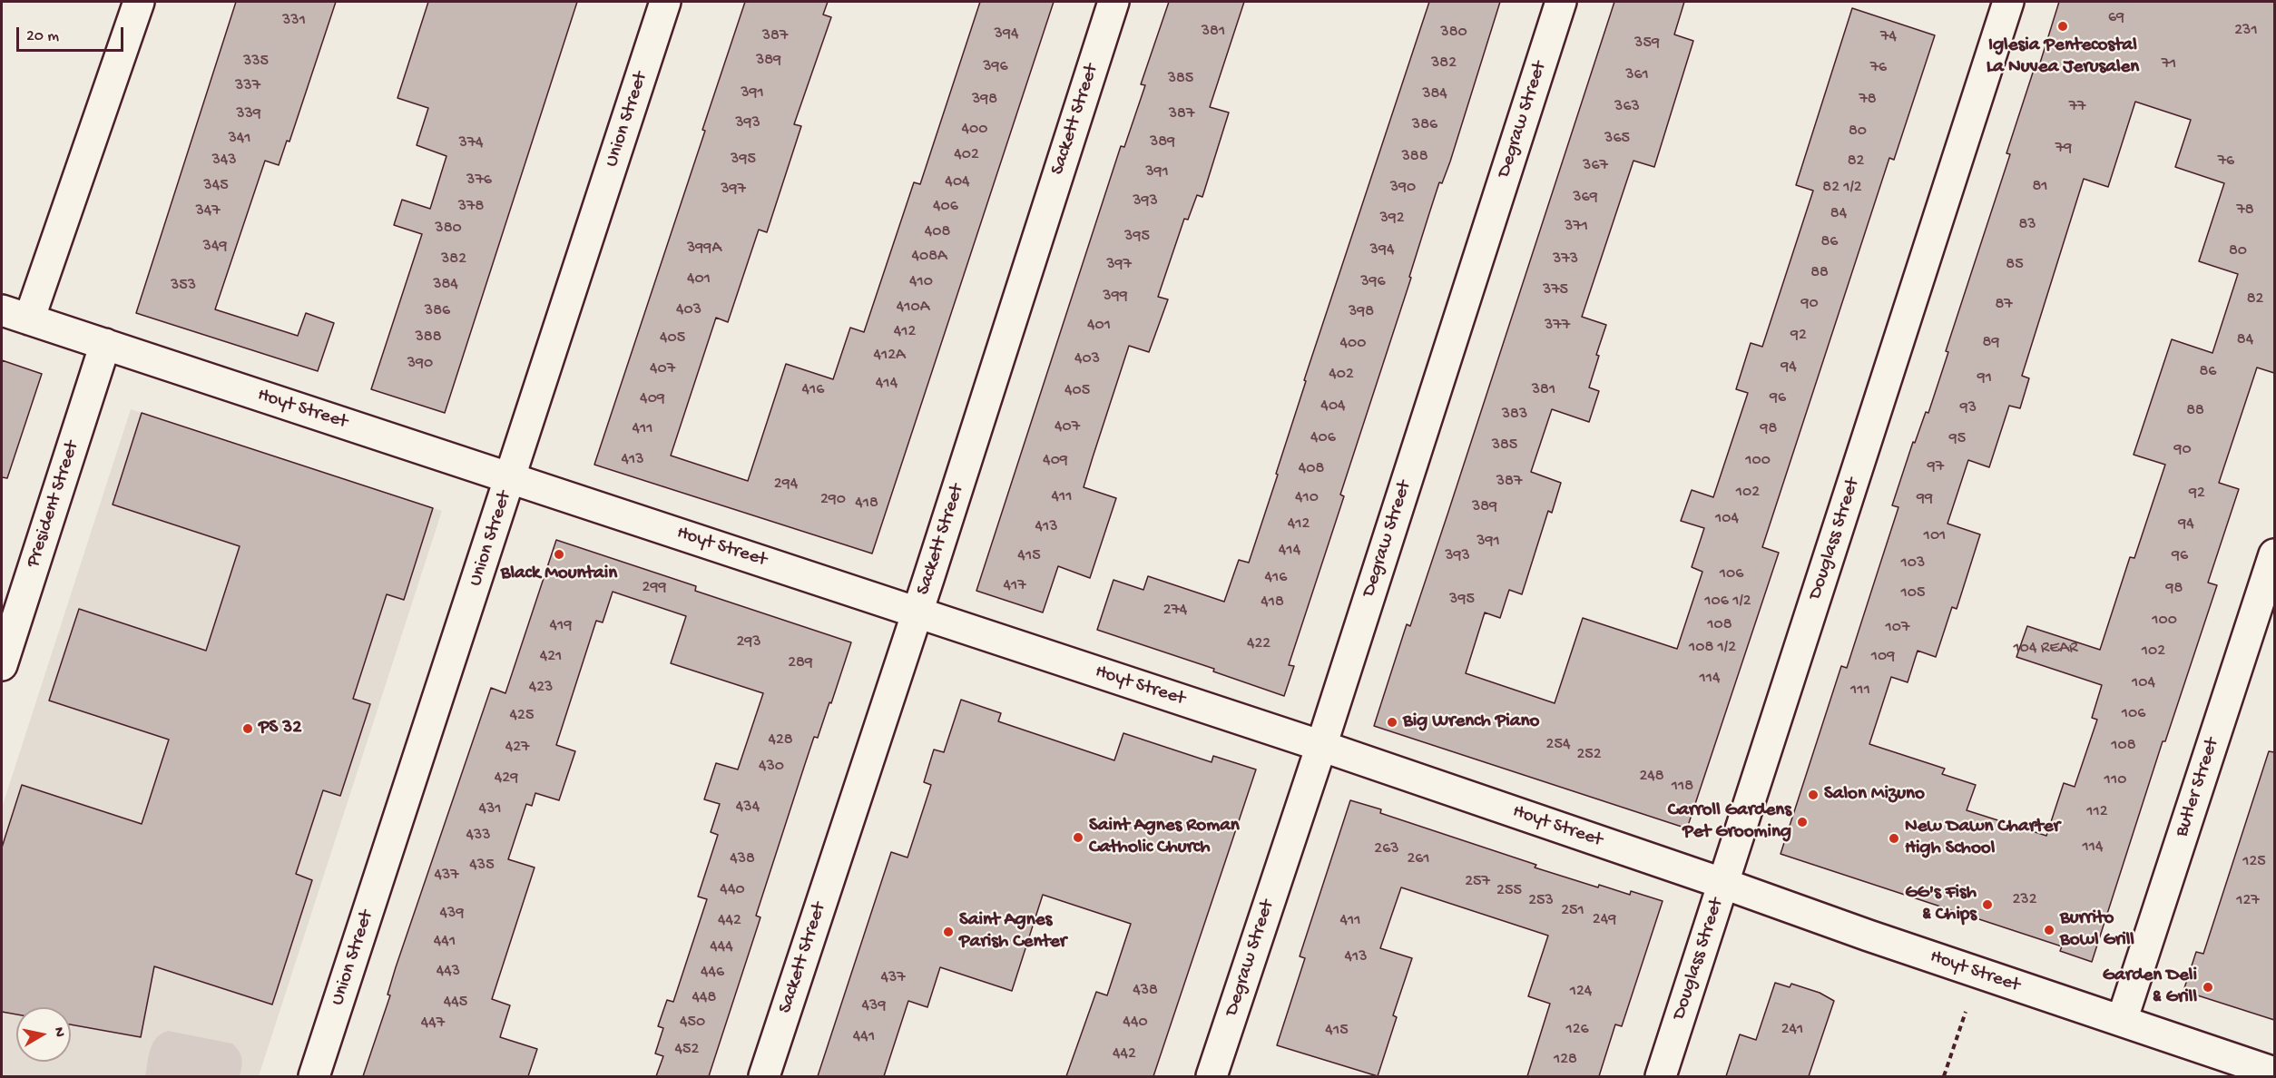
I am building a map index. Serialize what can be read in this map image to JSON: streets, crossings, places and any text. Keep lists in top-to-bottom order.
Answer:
{
  "streets": {
    "street": [
      "Union Street",
      "Sackett Street",
      "Degraw Street",
      "Hoyt Street",
      "President Street",
      "Douglass Street",
      "Butler Street"
    ]
  },
  "crossings": [
    ["Union Street", "Hoyt Street"],
    ["Sackett Street", "Hoyt Street"],
    ["Degraw Street", "Hoyt Street"],
    ["Hoyt Street", "President Street"],
    ["Hoyt Street", "Douglass Street"],
    ["Hoyt Street", "Butler Street"]
  ],
  "places": [
    "Iglesia Pentecostal La Nuvea Jerusalen",
    "Black Mountain",
    "Big Wrench Piano",
    "PS 32",
    "Salon Mizuno",
    "Carroll Gardens Pet Grooming",
    "Saint Agnes Roman Catholic Church",
    "New Dawn Charter High School",
    "GG's Fish & Chips",
    "Burrito Bowl Grill",
    "Saint Agnes Parish Center",
    "Garden Deli & Grill"
  ],
  "house_numbers": [
    "69",
    "331",
    "231",
    "381",
    "380",
    "394",
    "387",
    "74",
    "359",
    "389",
    "335",
    "382",
    "71",
    "396",
    "76",
    "361",
    "385",
    "337",
    "391",
    "384",
    "398",
    "78",
    "363",
    "77",
    "339",
    "387",
    "393",
    "386",
    "400",
    "80",
    "341",
    "365",
    "389",
    "374",
    "79",
    "402",
    "388",
    "395",
    "343",
    "82",
    "76",
    "367",
    "391",
    "376",
    "404",
    "345",
    "81",
    "390",
    "82 1/2",
    "397",
    "369",
    "393",
    "378",
    "406",
    "78",
    "347",
    "84",
    "392",
    "83",
    "371",
    "380",
    "408",
    "395",
    "86",
    "349",
    "399A",
    "394",
    "80",
    "408A",
    "382",
    "373",
    "397",
    "85",
    "88",
    "401",
    "410",
    "396",
    "384",
    "353",
    "375",
    "399",
    "82",
    "90",
    "87",
    "410A",
    "403",
    "386",
    "398",
    "401",
    "377",
    "412",
    "92",
    "388",
    "405",
    "84",
    "89",
    "400",
    "412A",
    "403",
    "390",
    "94",
    "407",
    "86",
    "402",
    "91",
    "414",
    "416",
    "381",
    "405",
    "96",
    "409",
    "404",
    "93",
    "88",
    "383",
    "407",
    "411",
    "98",
    "406",
    "95",
    "385",
    "90",
    "413",
    "409",
    "100",
    "97",
    "408",
    "387",
    "294",
    "102",
    "92",
    "411",
    "410",
    "99",
    "290",
    "418",
    "389",
    "104",
    "412",
    "94",
    "413",
    "101",
    "391",
    "414",
    "415",
    "393",
    "96",
    "103",
    "106",
    "416",
    "417",
    "299",
    "98",
    "105",
    "395",
    "106 1/2",
    "418",
    "274",
    "100",
    "108",
    "419",
    "107",
    "293",
    "422",
    "108 1/2",
    "104 REAR",
    "102",
    "421",
    "109",
    "289",
    "114",
    "104",
    "423",
    "111",
    "106",
    "425",
    "428",
    "254",
    "108",
    "427",
    "252",
    "430",
    "248",
    "429",
    "110",
    "118",
    "434",
    "431",
    "112",
    "433",
    "114",
    "263",
    "438",
    "261",
    "125",
    "435",
    "437",
    "257",
    "440",
    "255",
    "232",
    "253",
    "127",
    "251",
    "439",
    "249",
    "442",
    "411",
    "441",
    "444",
    "413",
    "443",
    "446",
    "437",
    "438",
    "124",
    "448",
    "445",
    "439",
    "450",
    "440",
    "447",
    "126",
    "241",
    "415",
    "441",
    "452",
    "442",
    "128"
  ],
  "scale_bar": "20 m",
  "north": "right"
}
